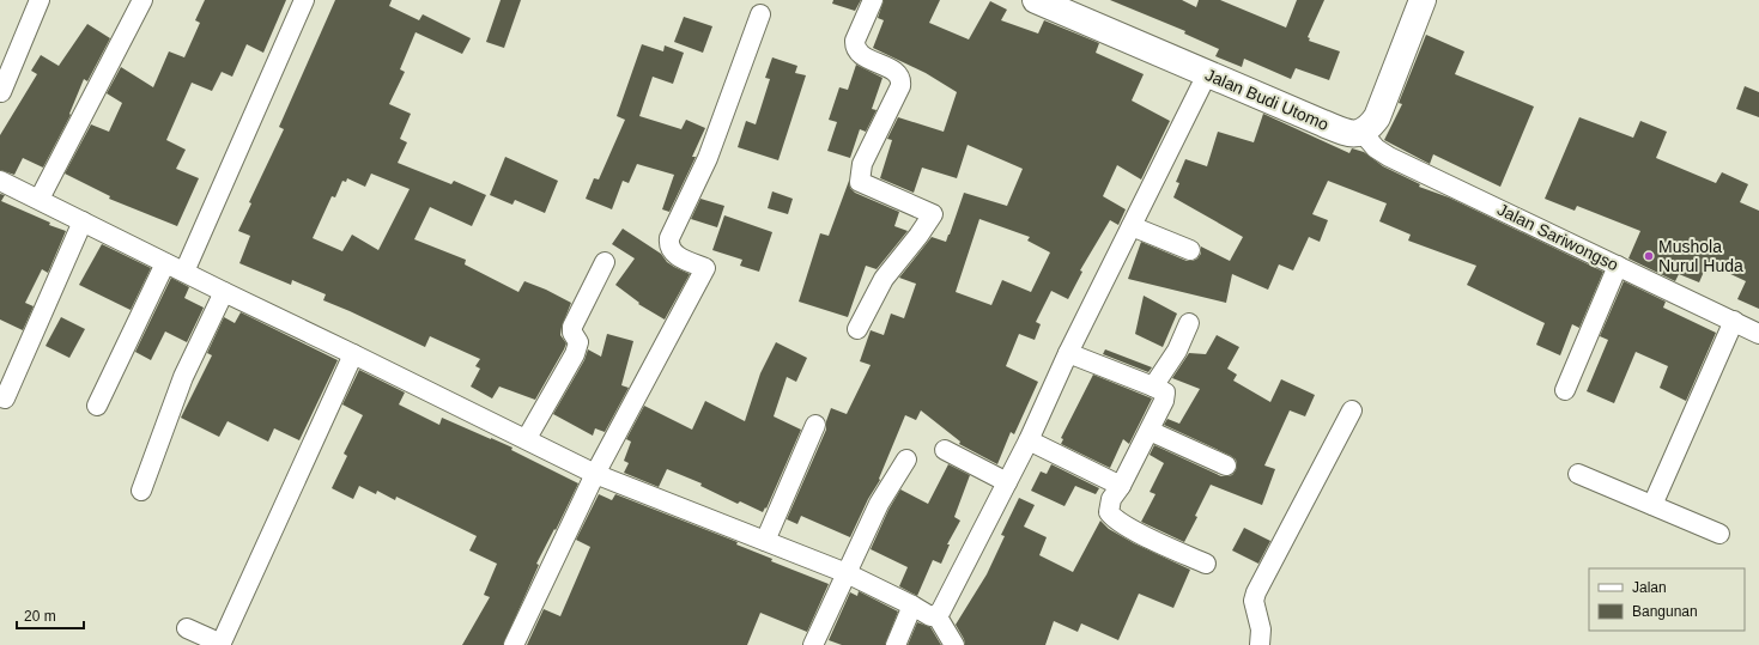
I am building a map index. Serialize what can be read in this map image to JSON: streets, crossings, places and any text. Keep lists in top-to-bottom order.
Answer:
{
  "streets": {
    "street": ["Jalan Budi Utomo", "Jalan Sariwongso"]
  },
  "crossings": [
    ["Jalan Budi Utomo", "Jalan Sariwongso"]
  ],
  "places": ["Mushola Nurul Huda"],
  "legend": ["Jalan", "Bangunan"],
  "scale_bar": "20 m"
}
